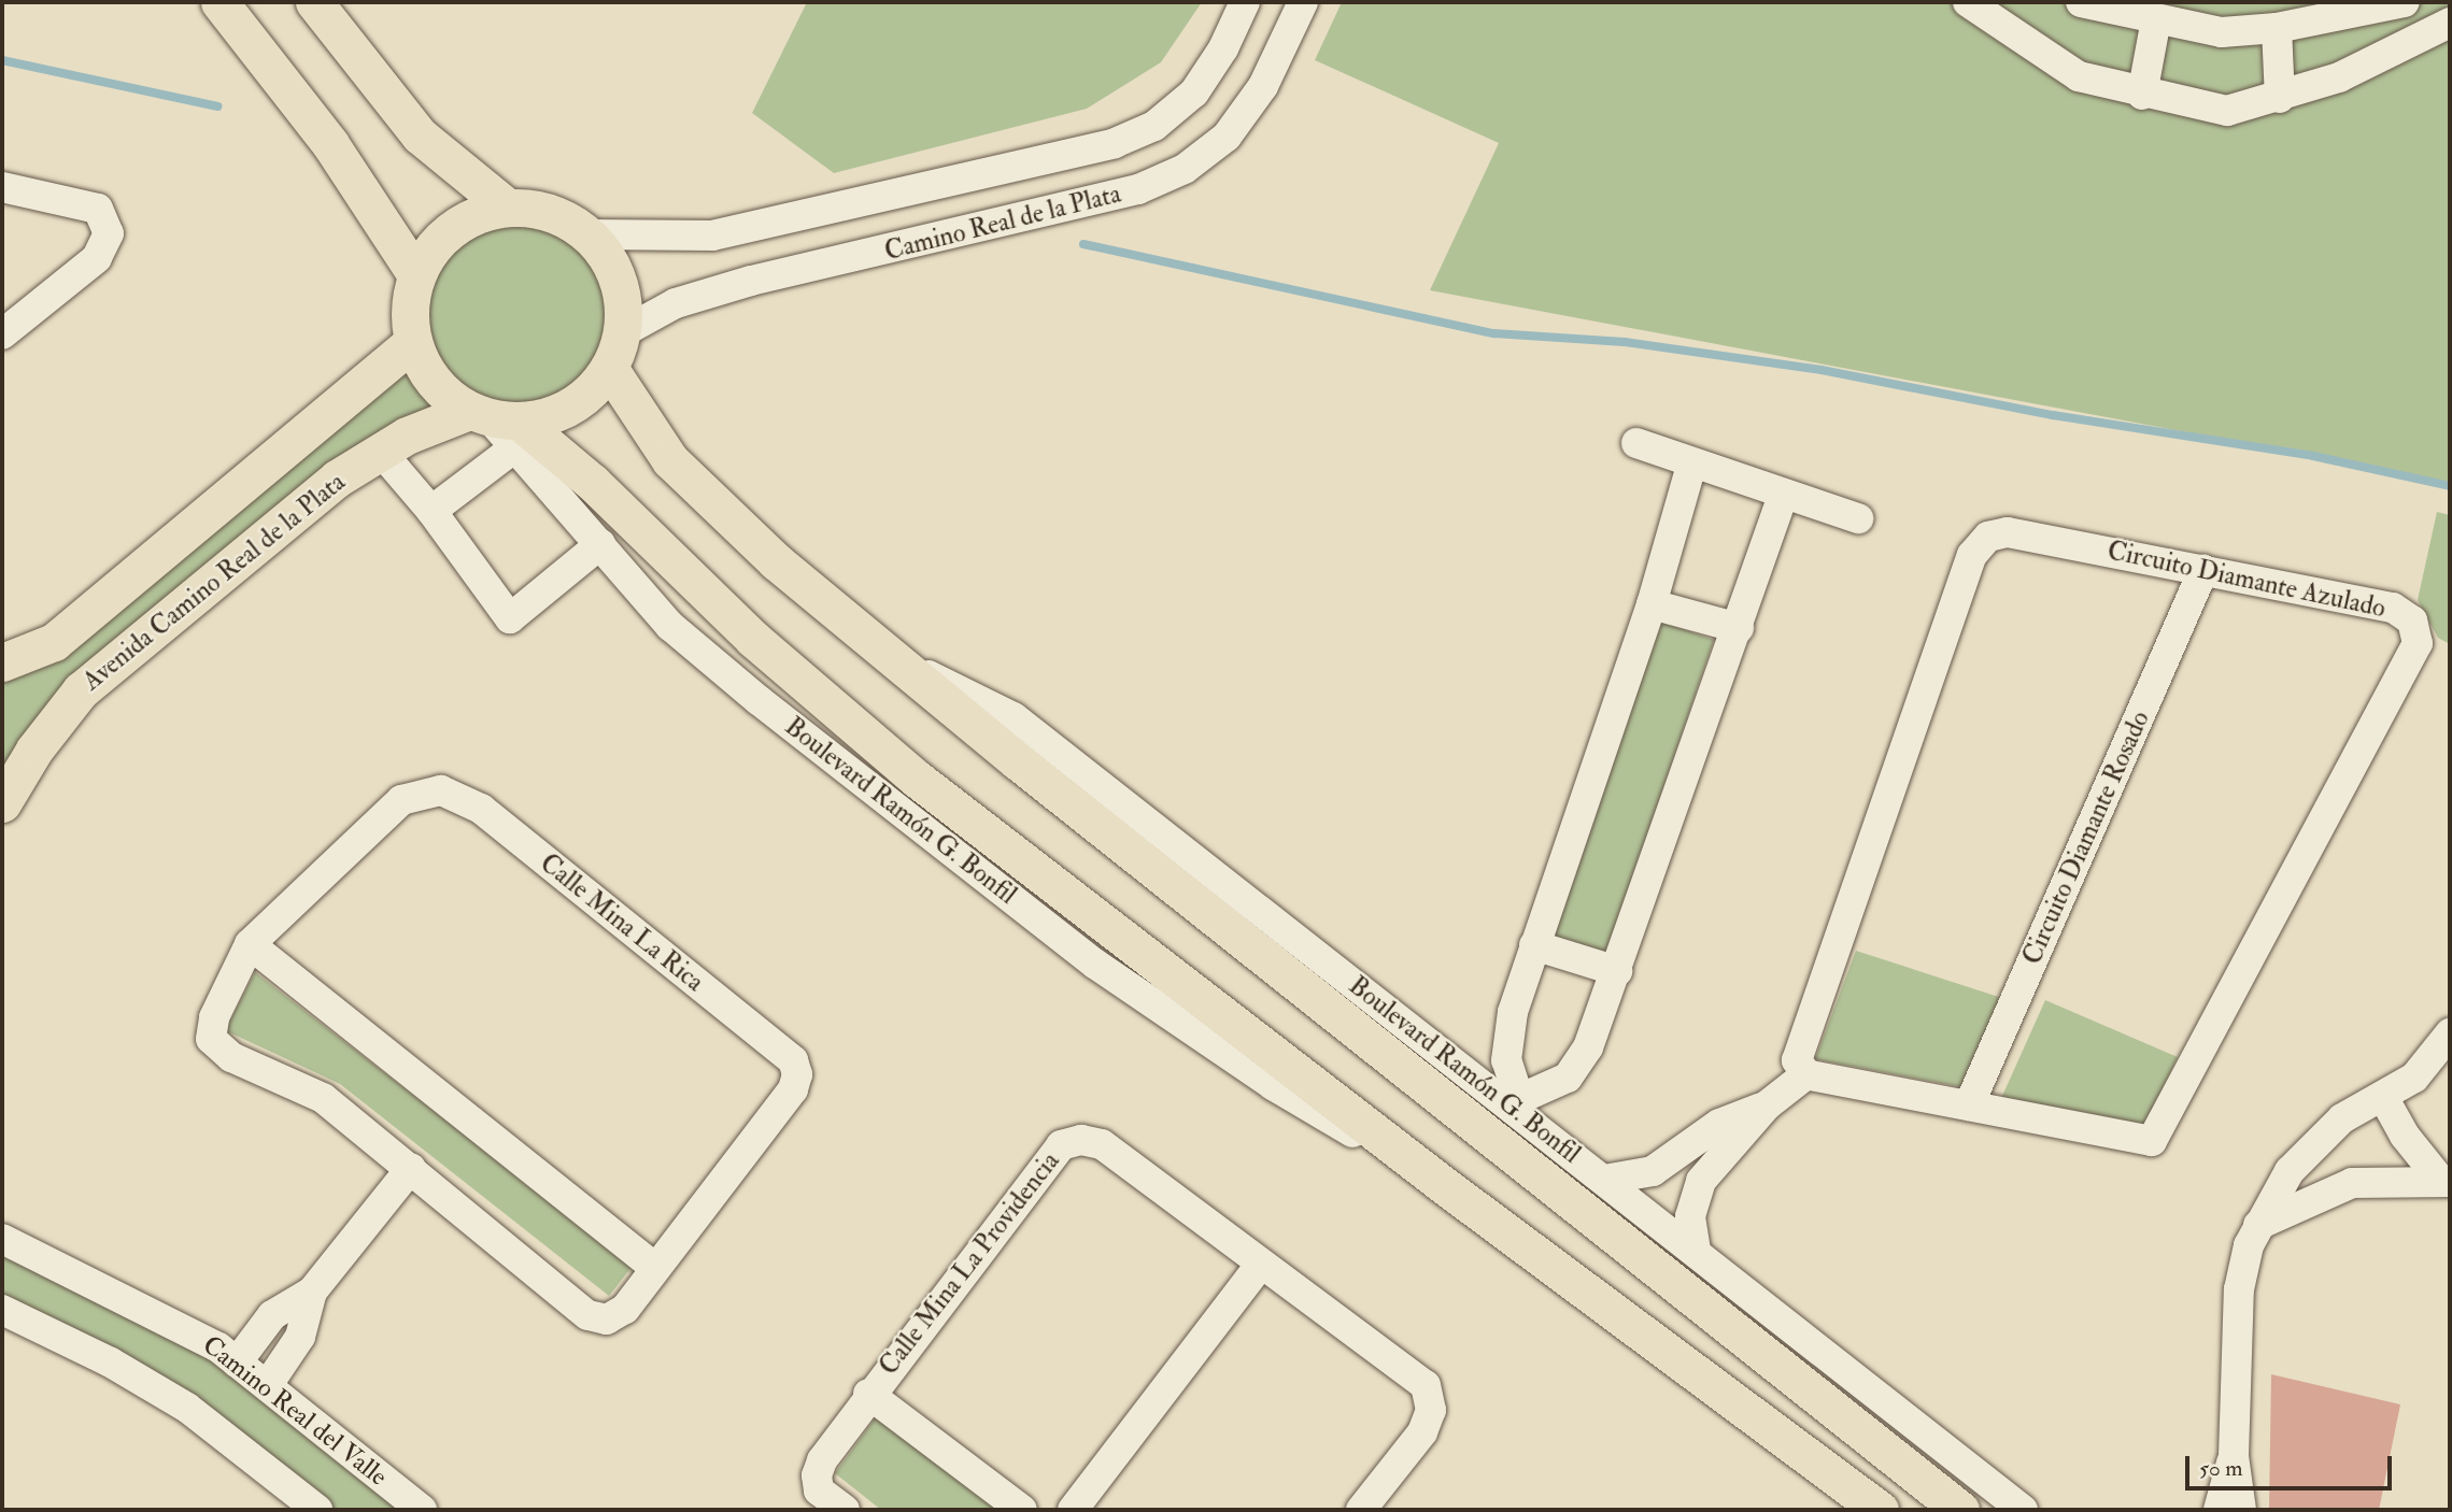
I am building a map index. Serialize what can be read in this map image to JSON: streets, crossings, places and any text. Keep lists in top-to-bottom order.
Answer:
{
  "streets": {
    "main road": ["Avenida Camino Real de la Plata", "Boulevard Ramón G. Bonfil"],
    "street": [
      "Camino Real de la Plata",
      "Circuito Diamante Azulado",
      "Circuito Diamante Rosado",
      "Calle Mina La Rica",
      "Calle Mina La Providencia",
      "Camino Real del Valle"
    ]
  },
  "crossings": [
    ["Camino Real de la Plata", "Avenida Camino Real de la Plata"],
    ["Camino Real de la Plata", "Boulevard Ramón G. Bonfil"],
    ["Circuito Diamante Azulado", "Circuito Diamante Rosado"],
    ["Avenida Camino Real de la Plata", "Boulevard Ramón G. Bonfil"]
  ],
  "scale_bar": "50 m"
}
